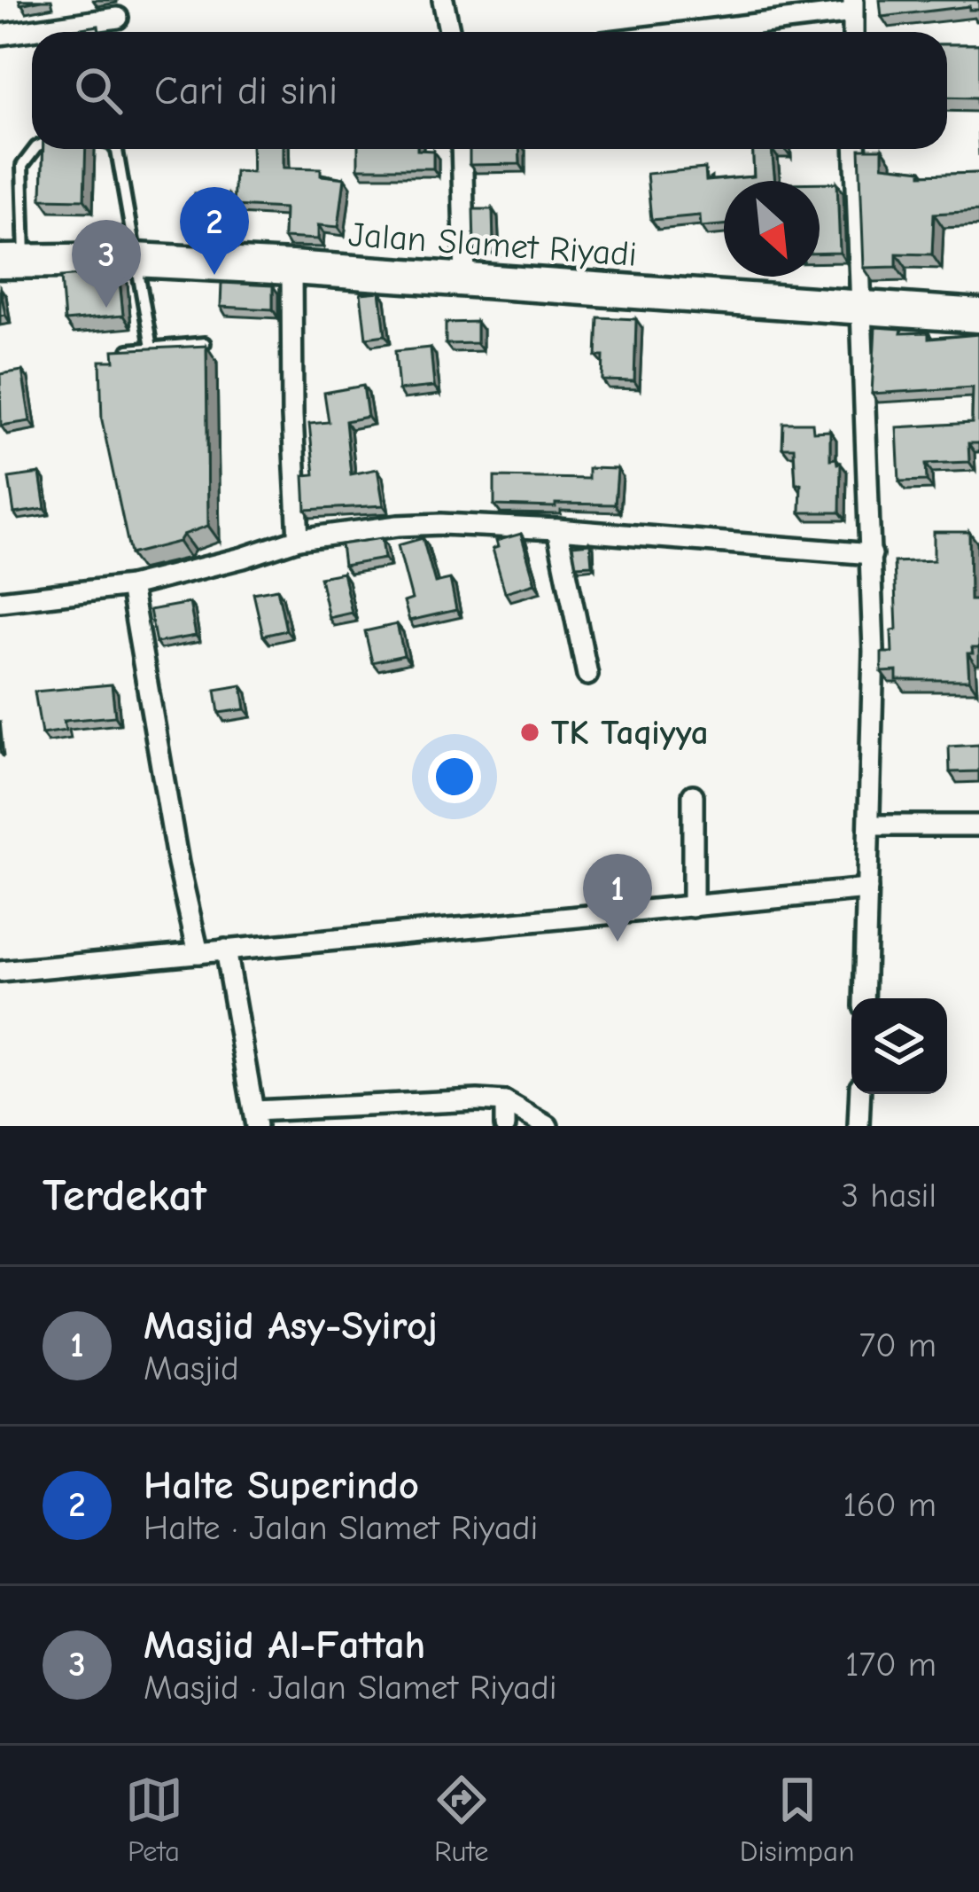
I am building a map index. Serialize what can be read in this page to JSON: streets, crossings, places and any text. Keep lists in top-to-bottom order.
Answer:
{
  "streets": {
    "main road": ["Jalan Slamet Riyadi"]
  },
  "places": ["TK Taqiyya"],
  "north": "bottom right",
  "page": {
    "search": "Cari di sini",
    "pins": ["2", "3", "1"],
    "heading": ["Terdekat", "3 hasil"],
    "list": [
      {
        "mark": "1",
        "name": "Masjid Asy-Syiroj",
        "note": "Masjid",
        "value": "70 m"
      },
      {
        "mark": "2",
        "name": "Halte Superindo",
        "note": "Halte · Jalan Slamet Riyadi",
        "value": "160 m"
      },
      {
        "mark": "3",
        "name": "Masjid Al-Fattah",
        "note": "Masjid · Jalan Slamet Riyadi",
        "value": "170 m"
      }
    ],
    "nav": ["Peta", "Rute", "Disimpan"]
  }
}
